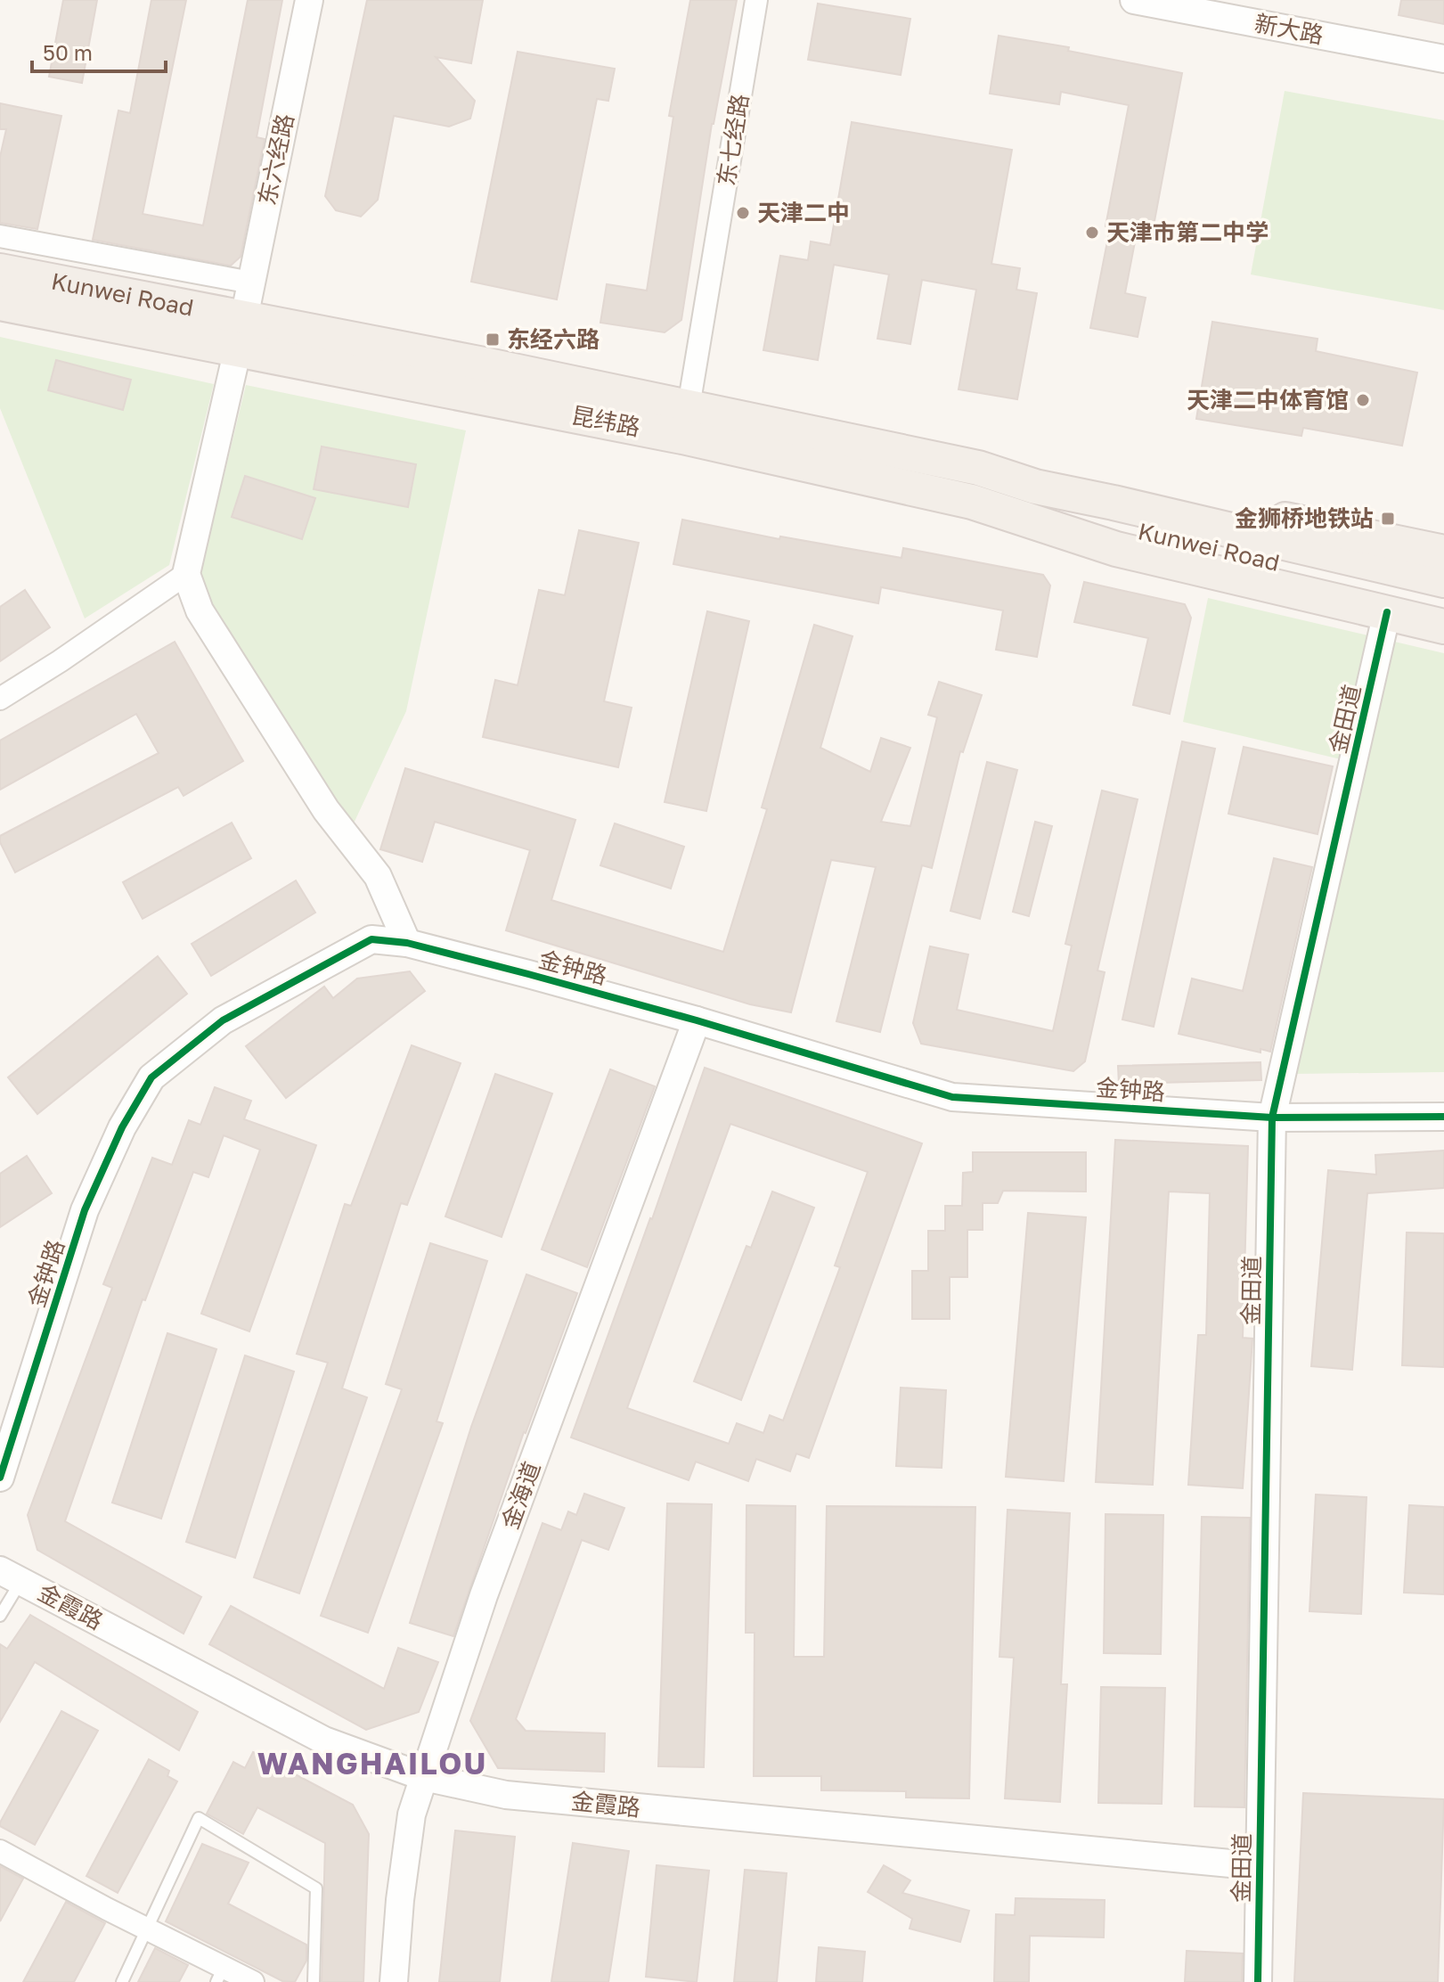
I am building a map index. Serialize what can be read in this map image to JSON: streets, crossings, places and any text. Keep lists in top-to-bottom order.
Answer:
{
  "streets": {
    "main road": ["Kunwei Road", "昆纬路"],
    "street": [
      "新大路",
      "东七经路",
      "东六经路",
      "金田道",
      "金钟路",
      "金海道",
      "金霞路"
    ]
  },
  "crossings": [
    ["东七经路", "昆纬路"],
    ["东六经路", "Kunwei Road"],
    ["东六经路", "昆纬路"],
    ["Kunwei Road", "昆纬路"],
    ["金田道", "金钟路"],
    ["金田道", "金霞路"],
    ["金钟路", "金海道"],
    ["金海道", "金霞路"]
  ],
  "districts": ["WANGHAILOU"],
  "places": {
    "other": ["天津二中", "天津市第二中学", "天津二中体育馆"],
    "transit": ["东经六路", "金狮桥地铁站"]
  },
  "scale_bar": "50 m"
}
